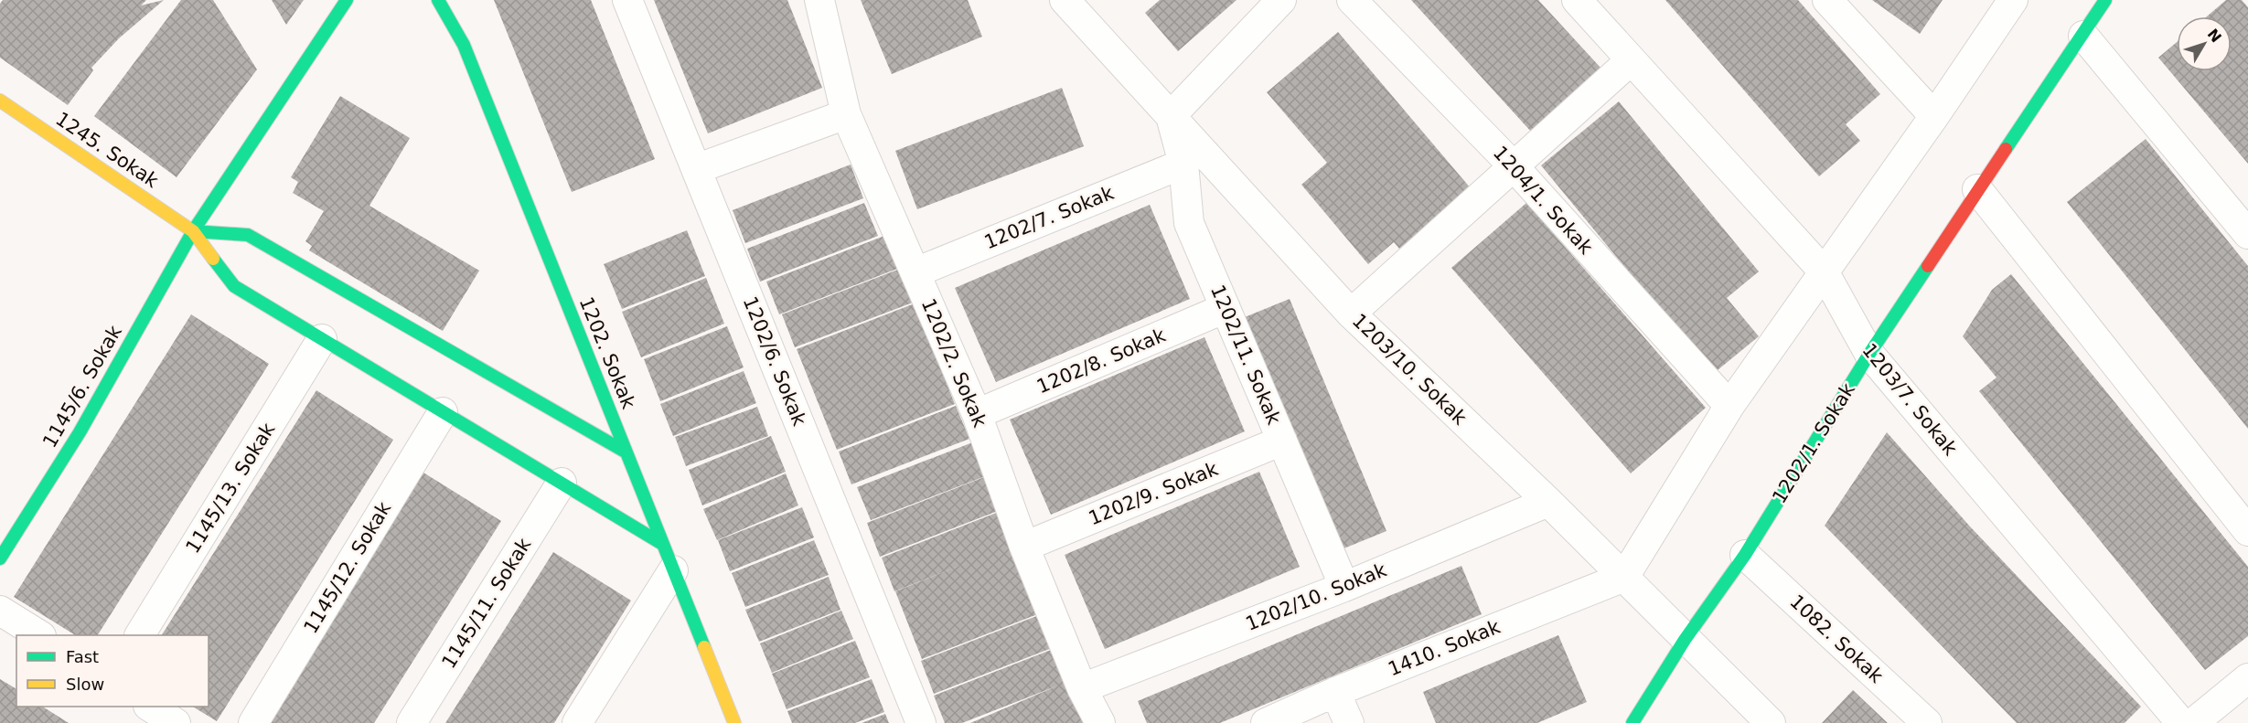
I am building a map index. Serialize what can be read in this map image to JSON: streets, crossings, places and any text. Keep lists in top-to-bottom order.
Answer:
{
  "streets": {
    "street": [
      "1245. Sokak",
      "1204/1. Sokak",
      "1202/7. Sokak",
      "1202. Sokak",
      "1202/11. Sokak",
      "1202/6. Sokak",
      "1202/8. Sokak",
      "1202/2. Sokak",
      "1203/10. Sokak",
      "1145/6. Sokak",
      "1203/7. Sokak",
      "1202/1. Sokak",
      "1145/13. Sokak",
      "1202/9. Sokak",
      "1145/12. Sokak",
      "1202/10. Sokak",
      "1145/11. Sokak",
      "1082. Sokak",
      "1410. Sokak"
    ]
  },
  "crossings": [
    ["1245. Sokak", "1145/6. Sokak"],
    ["1202/7. Sokak", "1202/11. Sokak"],
    ["1202/7. Sokak", "1202/2. Sokak"],
    ["1202/11. Sokak", "1202/8. Sokak"],
    ["1202/11. Sokak", "1203/10. Sokak"],
    ["1202/11. Sokak", "1202/9. Sokak"],
    ["1202/11. Sokak", "1202/10. Sokak"],
    ["1202/8. Sokak", "1202/2. Sokak"],
    ["1202/2. Sokak", "1202/9. Sokak"],
    ["1202/2. Sokak", "1202/10. Sokak"],
    ["1203/10. Sokak", "1202/1. Sokak"],
    ["1203/10. Sokak", "1202/10. Sokak"],
    ["1203/10. Sokak", "1410. Sokak"],
    ["1203/7. Sokak", "1202/1. Sokak"],
    ["1202/1. Sokak", "1082. Sokak"]
  ],
  "legend": ["Fast", "Slow"],
  "north": "top right"
}
